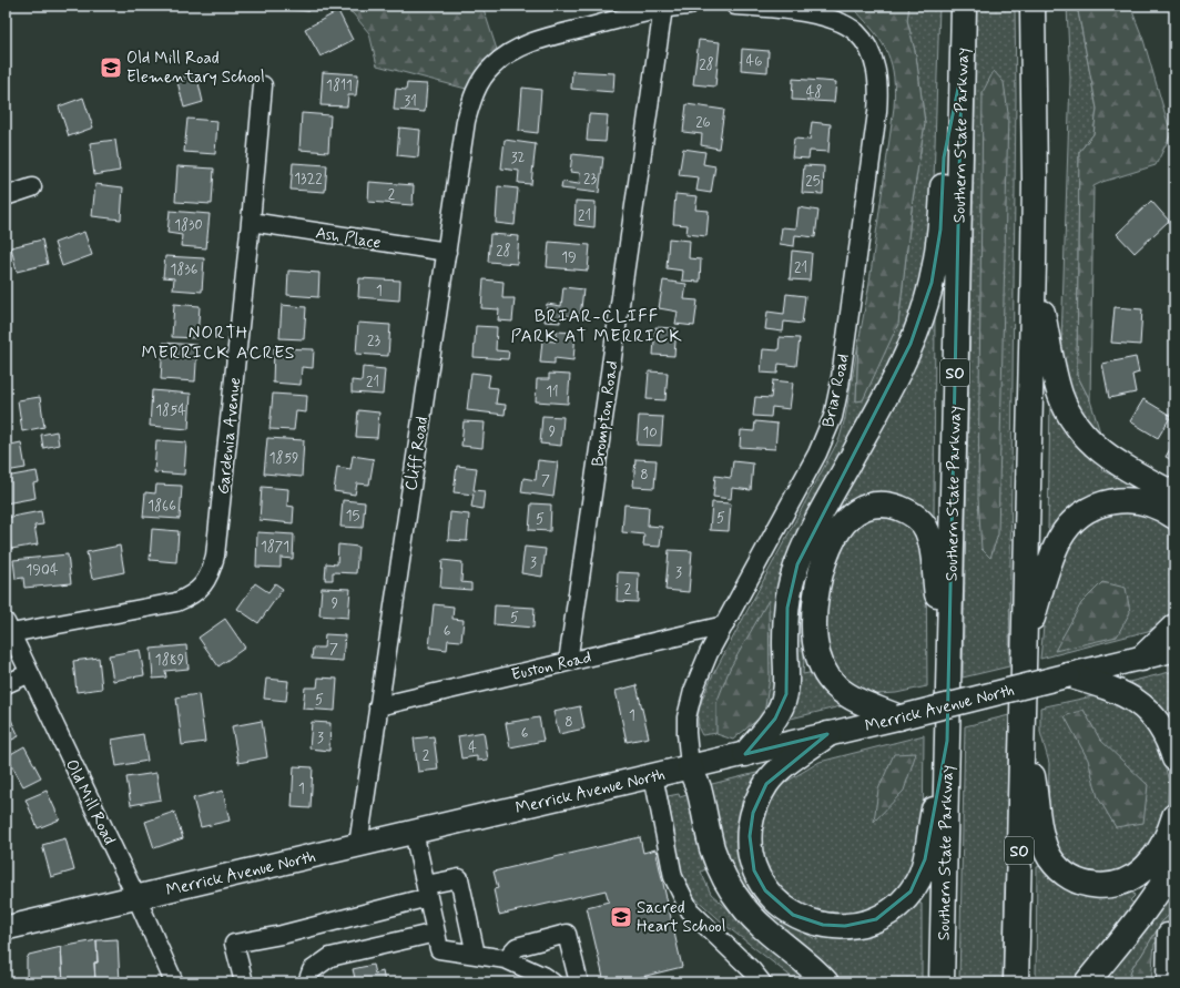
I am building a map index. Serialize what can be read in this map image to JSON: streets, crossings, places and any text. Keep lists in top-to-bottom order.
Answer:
{
  "streets": {
    "highway": ["Southern State Parkway", "SO"],
    "main road": ["Merrick Avenue North"],
    "street": [
      "Ash Place",
      "Briar Road",
      "Brompton Road",
      "Gardenia Avenue",
      "Cliff Road",
      "Euston Road",
      "Old Mill Road"
    ]
  },
  "crossings": [
    ["Ash Place", "Gardenia Avenue"],
    ["Ash Place", "Cliff Road"],
    ["Briar Road", "Euston Road"],
    ["Briar Road", "Merrick Avenue North"],
    ["Brompton Road", "Cliff Road"],
    ["Brompton Road", "Euston Road"],
    ["Gardenia Avenue", "Old Mill Road"],
    ["Cliff Road", "Euston Road"],
    ["Cliff Road", "Merrick Avenue North"],
    ["Merrick Avenue North", "Old Mill Road"]
  ],
  "districts": ["BRIAR-CLIFF PARK AT MERRICK", "NORTH MERRICK ACRES"],
  "places": {
    "school or university": ["Old Mill Road Elementary School", "Sacred Heart School"]
  },
  "house_numbers": [
    "46",
    "28",
    "1811",
    "48",
    "31",
    "26",
    "32",
    "1322",
    "23",
    "25",
    "2",
    "21",
    "1830",
    "28",
    "19",
    "21",
    "1836",
    "1",
    "23",
    "21",
    "11",
    "1854",
    "9",
    "10",
    "1859",
    "8",
    "7",
    "1866",
    "15",
    "5",
    "5",
    "1871",
    "3",
    "1904",
    "3",
    "2",
    "9",
    "5",
    "6",
    "7",
    "1889",
    "5",
    "1",
    "8",
    "6",
    "3",
    "4",
    "2",
    "1"
  ]
}
